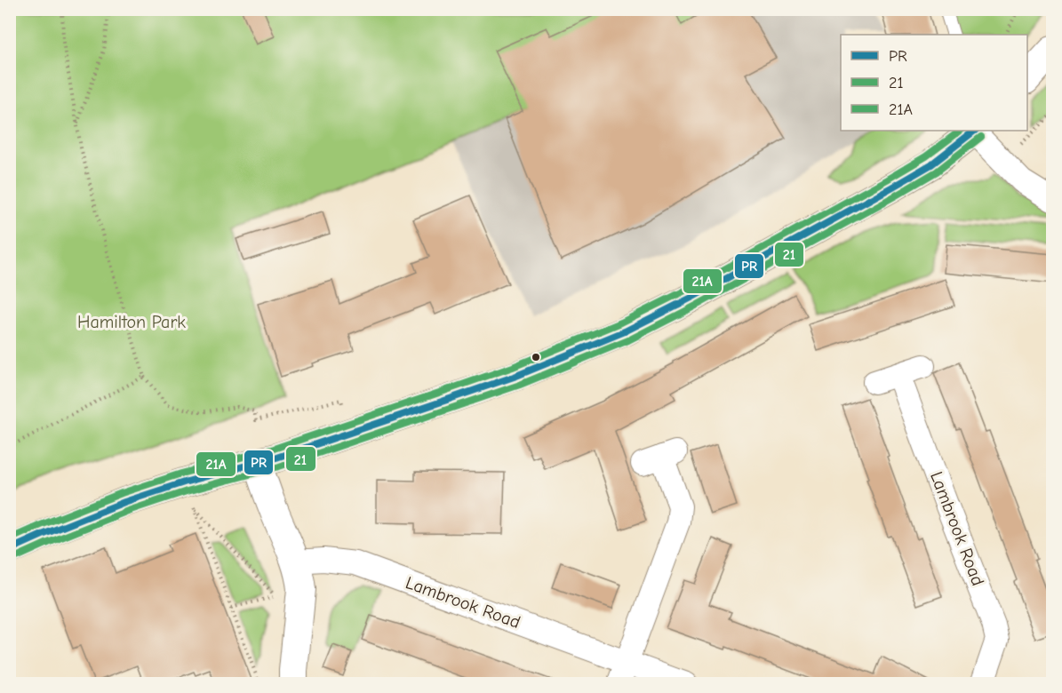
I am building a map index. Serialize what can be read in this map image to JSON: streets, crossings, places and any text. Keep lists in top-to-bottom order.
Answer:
{
  "streets": {
    "street": ["Lambrook Road"]
  },
  "parks": ["Hamilton Park"],
  "lines": ["transit line PR", "transit line 21A", "transit line 21"],
  "legend": ["PR", "21", "21A"]
}
